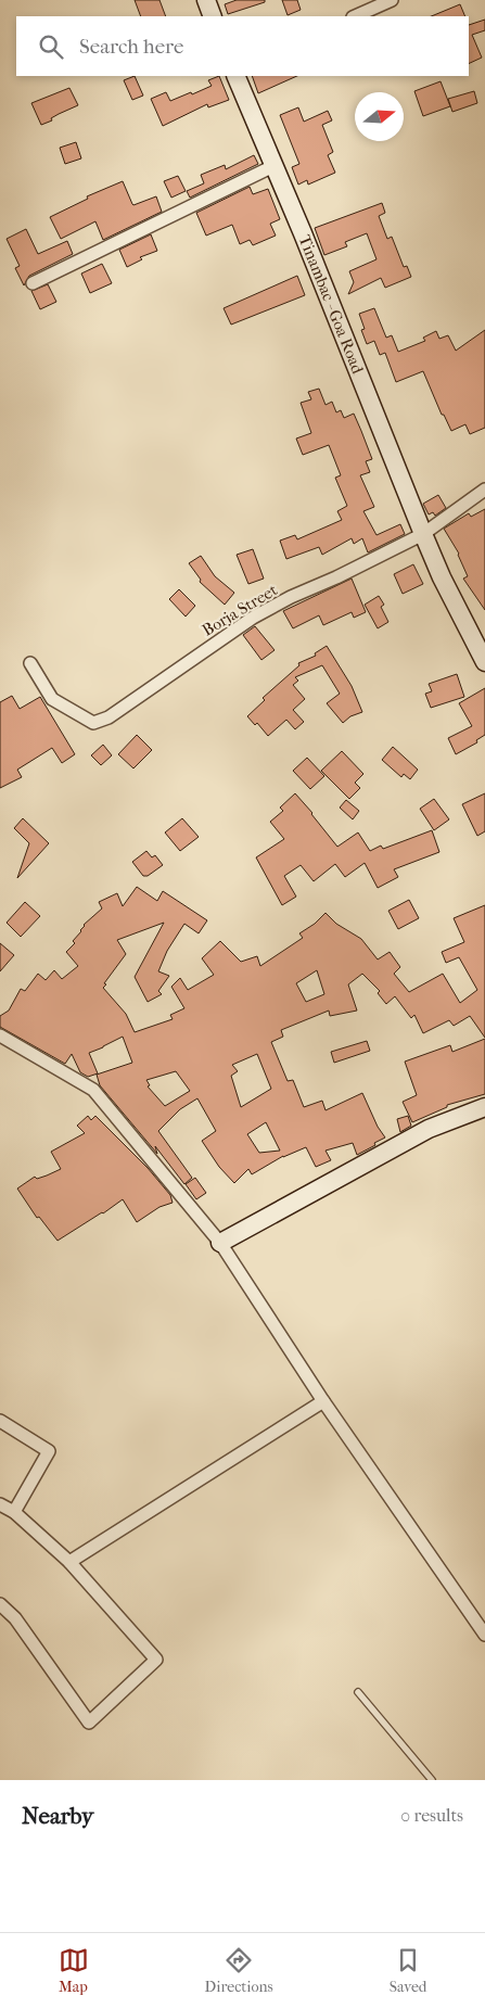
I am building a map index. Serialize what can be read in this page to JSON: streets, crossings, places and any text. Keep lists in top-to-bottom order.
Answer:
{
  "streets": {
    "main road": ["Tinambac - Goa Road"],
    "street": ["Borja Street"]
  },
  "crossings": [
    ["Tinambac - Goa Road", "Borja Street"]
  ],
  "north": "right",
  "page": {
    "search": "Search here",
    "heading": ["Nearby", "0 results"],
    "nav": ["Map", "Directions", "Saved"]
  }
}
